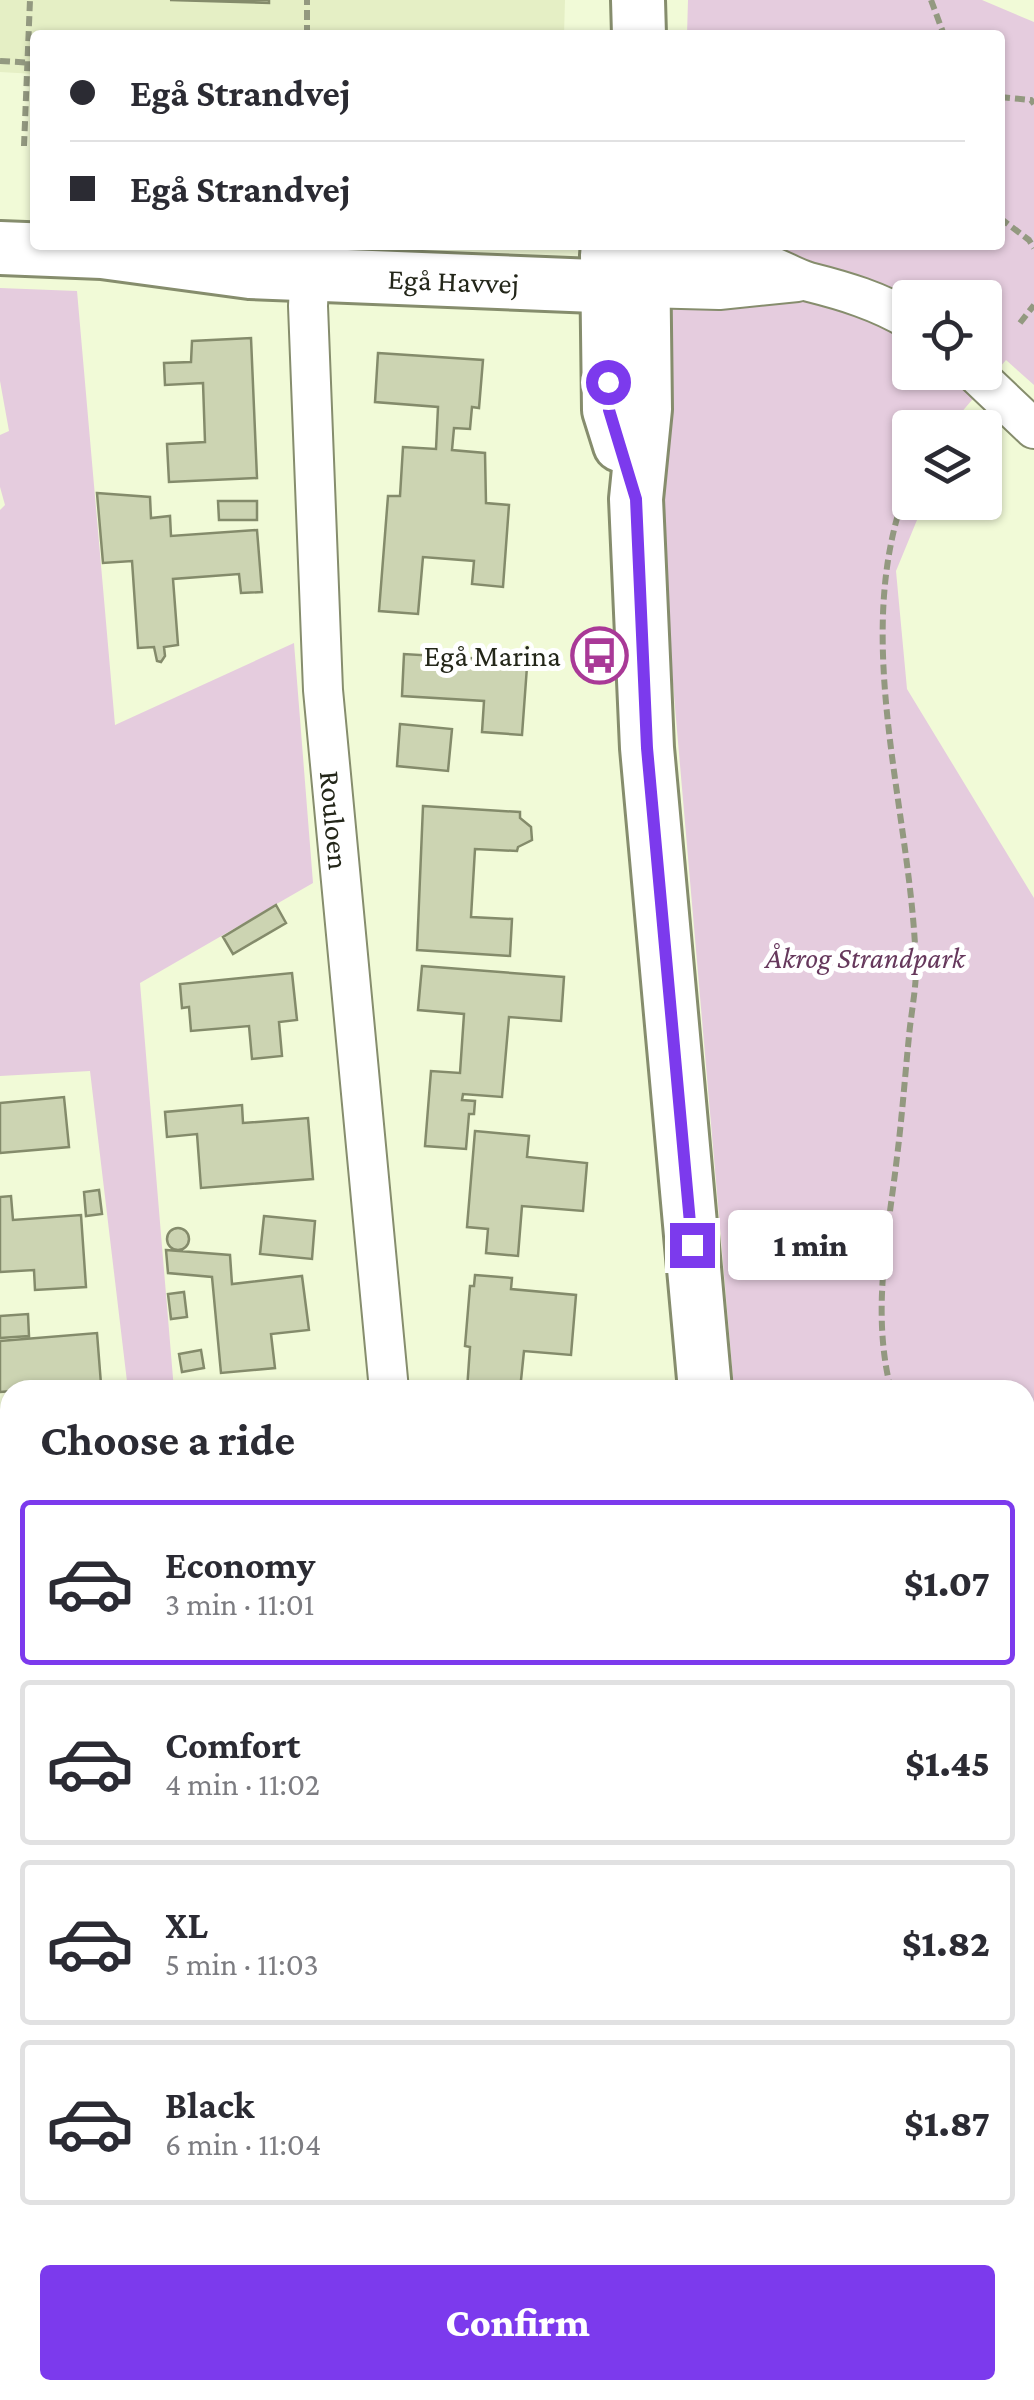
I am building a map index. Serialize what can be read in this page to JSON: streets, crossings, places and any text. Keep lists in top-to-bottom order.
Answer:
{
  "streets": {
    "street": ["Egå Havvej", "Rouloen"]
  },
  "crossings": [
    ["Egå Havvej", "Rouloen"]
  ],
  "parks": ["Åkrog Strandpark"],
  "places": {
    "bus stop": ["Egå Marina"]
  },
  "page": {
    "banner": ["Egå Strandvej", "Egå Strandvej"],
    "bubble": "1 min",
    "heading": "Choose a ride",
    "list": [
      {
        "name": "Economy",
        "note": "3 min · 11:01",
        "value": "$1.07"
      },
      {
        "name": "Comfort",
        "note": "4 min · 11:02",
        "value": "$1.45"
      },
      {
        "name": "XL",
        "note": "5 min · 11:03",
        "value": "$1.82"
      },
      {
        "name": "Black",
        "note": "6 min · 11:04",
        "value": "$1.87"
      }
    ],
    "buttons": "Confirm"
  }
}
